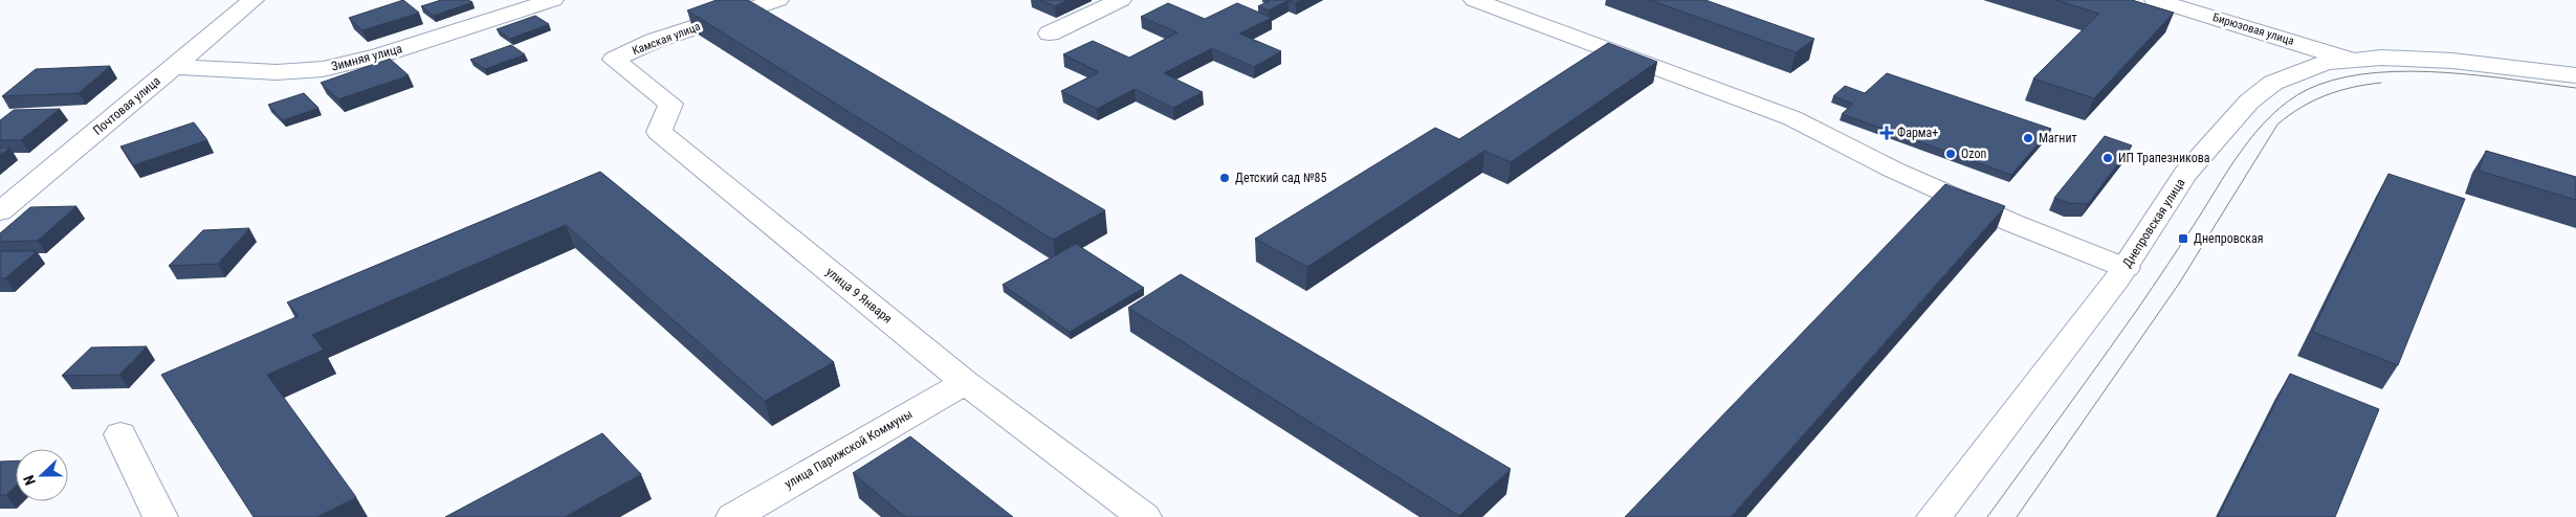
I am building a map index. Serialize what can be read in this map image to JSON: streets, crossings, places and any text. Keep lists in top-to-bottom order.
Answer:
{
  "streets": {
    "street": [
      "Бирюзовая улица",
      "Камская улица",
      "Зимняя улица",
      "Почтовая улица",
      "Днепровская улица",
      "улица 9 Января",
      "улица Парижской Коммуны"
    ]
  },
  "crossings": [
    ["Бирюзовая улица", "Днепровская улица"],
    ["Камская улица", "улица 9 Января"],
    ["Зимняя улица", "Почтовая улица"],
    ["улица 9 Января", "улица Парижской Коммуны"]
  ],
  "places": {
    "health": ["Фарма+"],
    "other": [
      "Магнит",
      "Ozon",
      "ИП Трапезникова",
      "Детский сад №85"
    ],
    "transit": ["Днепровская"]
  },
  "north": "left"
}
